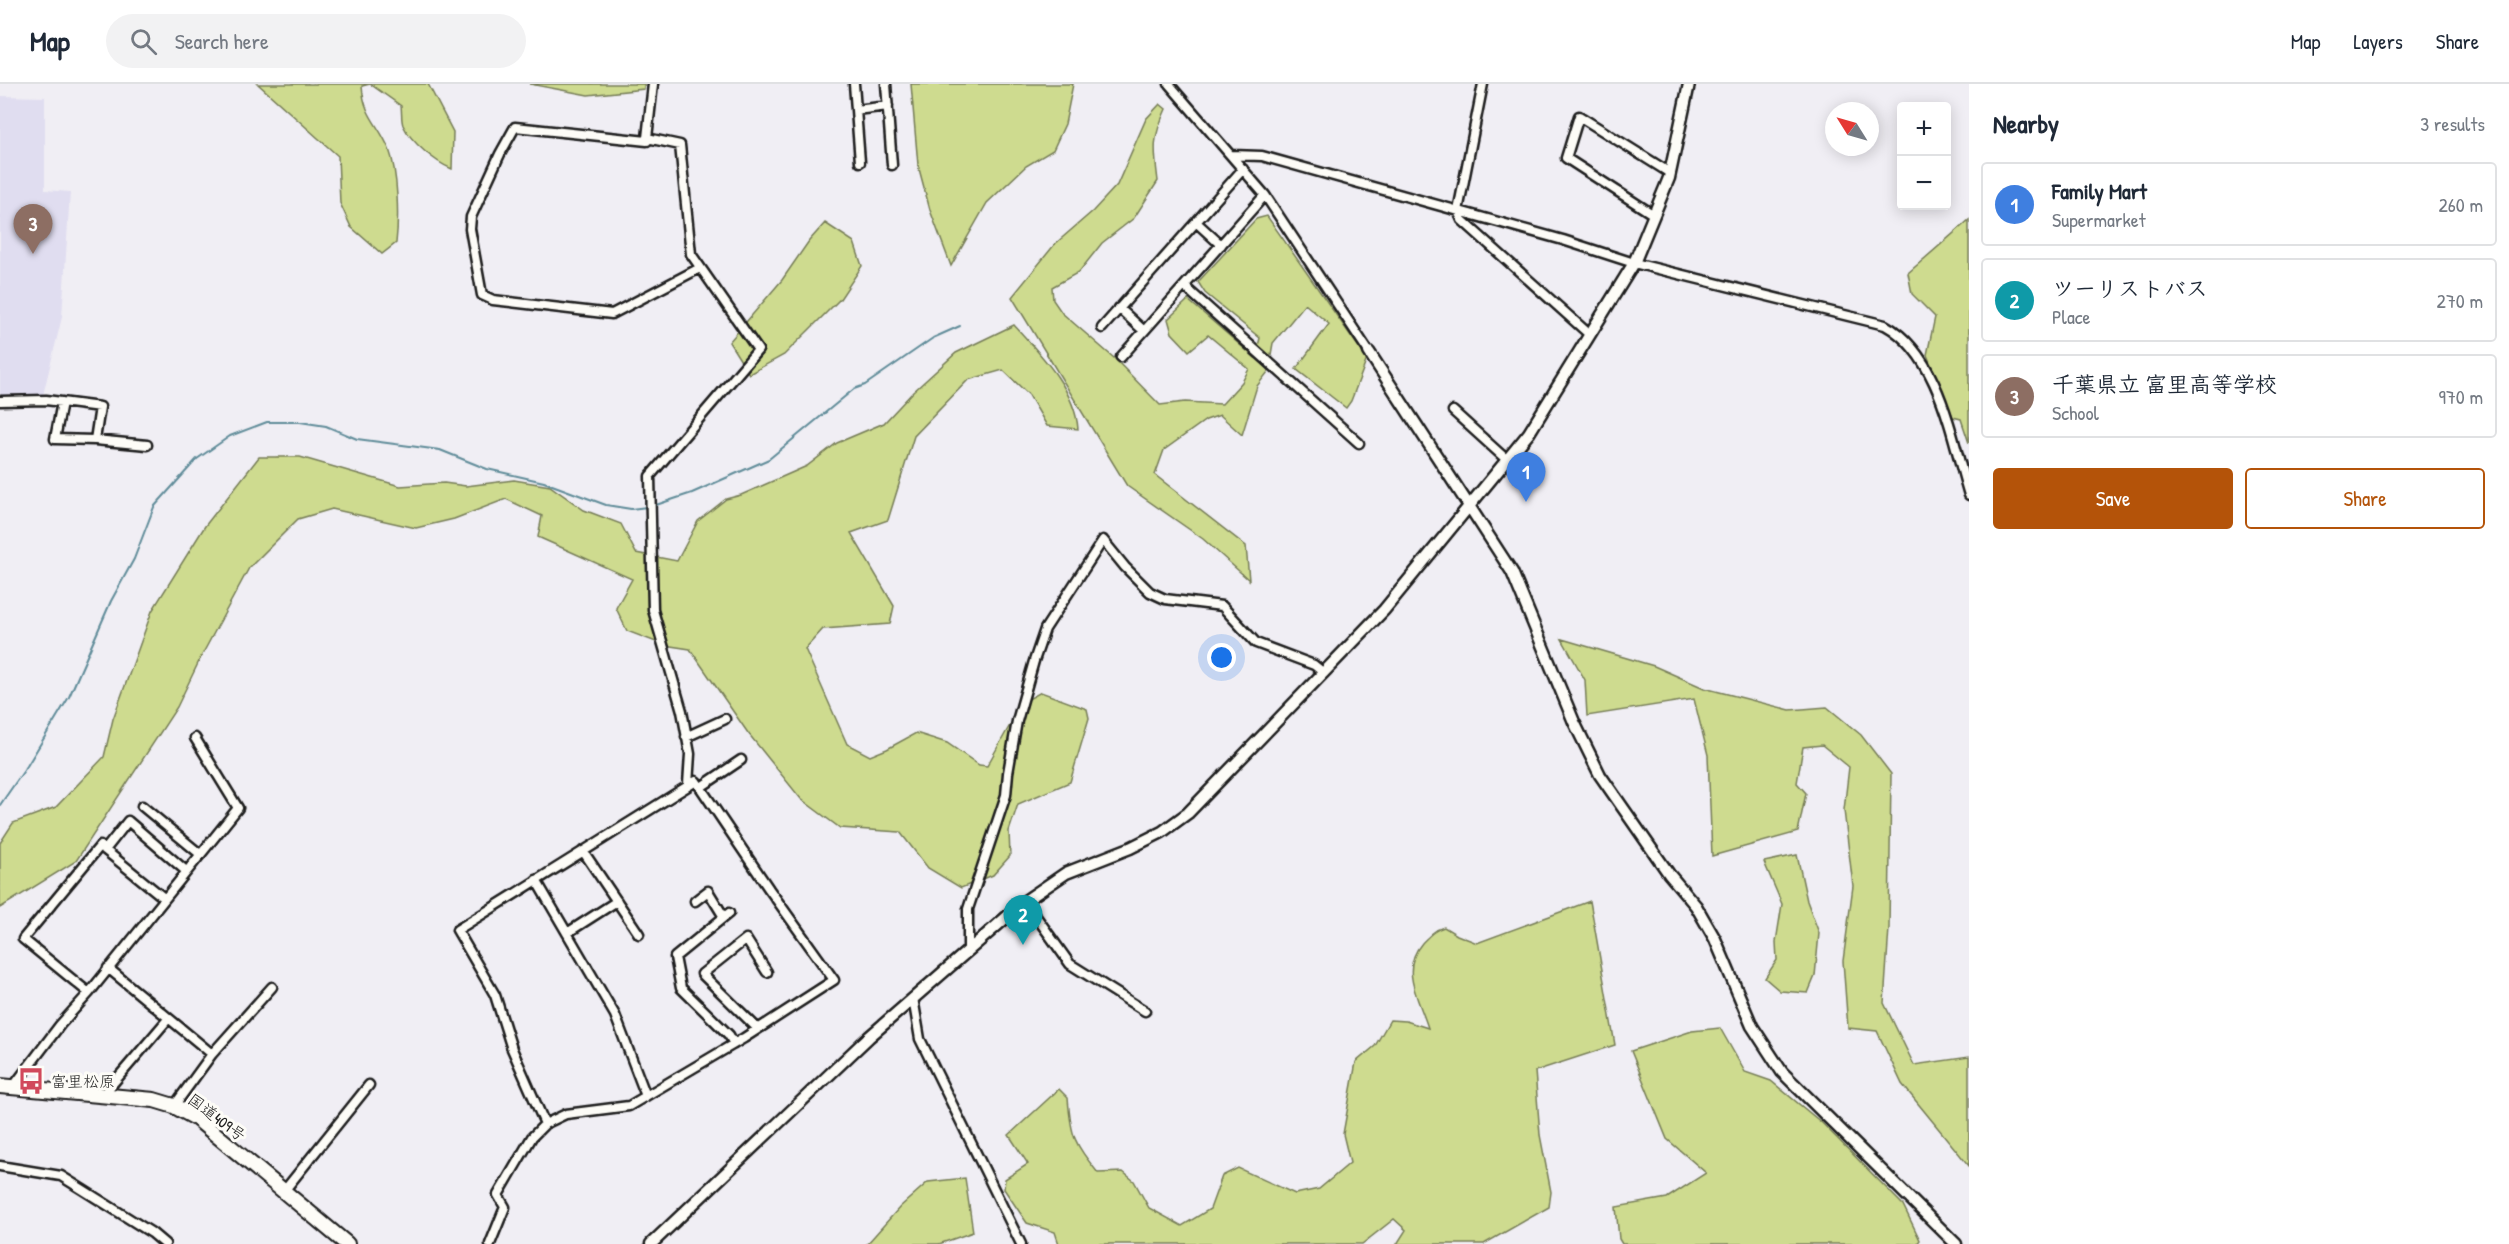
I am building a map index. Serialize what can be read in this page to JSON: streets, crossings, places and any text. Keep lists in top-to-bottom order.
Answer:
{
  "streets": {
    "highway": ["国道409号"]
  },
  "places": {
    "bus stop": ["富里松原"]
  },
  "north": "top left",
  "page": {
    "header": "Map",
    "search": "Search here",
    "nav": ["Map", "Layers", "Share"],
    "heading": ["Nearby", "3 results"],
    "map_buttons": ["+", "−"],
    "list": [
      {
        "mark": "1",
        "name": "Family Mart",
        "note": "Supermarket",
        "value": "260 m"
      },
      {
        "mark": "2",
        "name": "ツーリストバス",
        "note": "Place",
        "value": "270 m"
      },
      {
        "mark": "3",
        "name": "千葉県立 富里高等学校",
        "note": "School",
        "value": "970 m"
      }
    ],
    "pins": ["3", "1", "2"],
    "buttons": ["Save", "Share"]
  }
}
